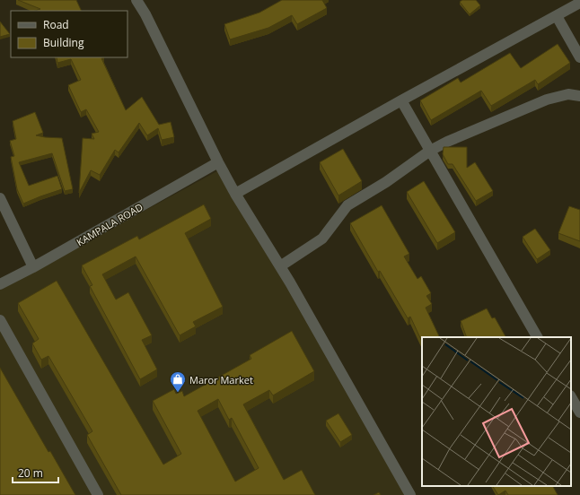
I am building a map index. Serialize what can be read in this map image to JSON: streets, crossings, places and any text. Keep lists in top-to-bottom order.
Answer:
{
  "streets": {
    "street": ["KAMPALA ROAD"]
  },
  "places": {
    "shop": ["Maror Market"]
  },
  "legend": ["Road", "Building"],
  "scale_bar": "20 m"
}
